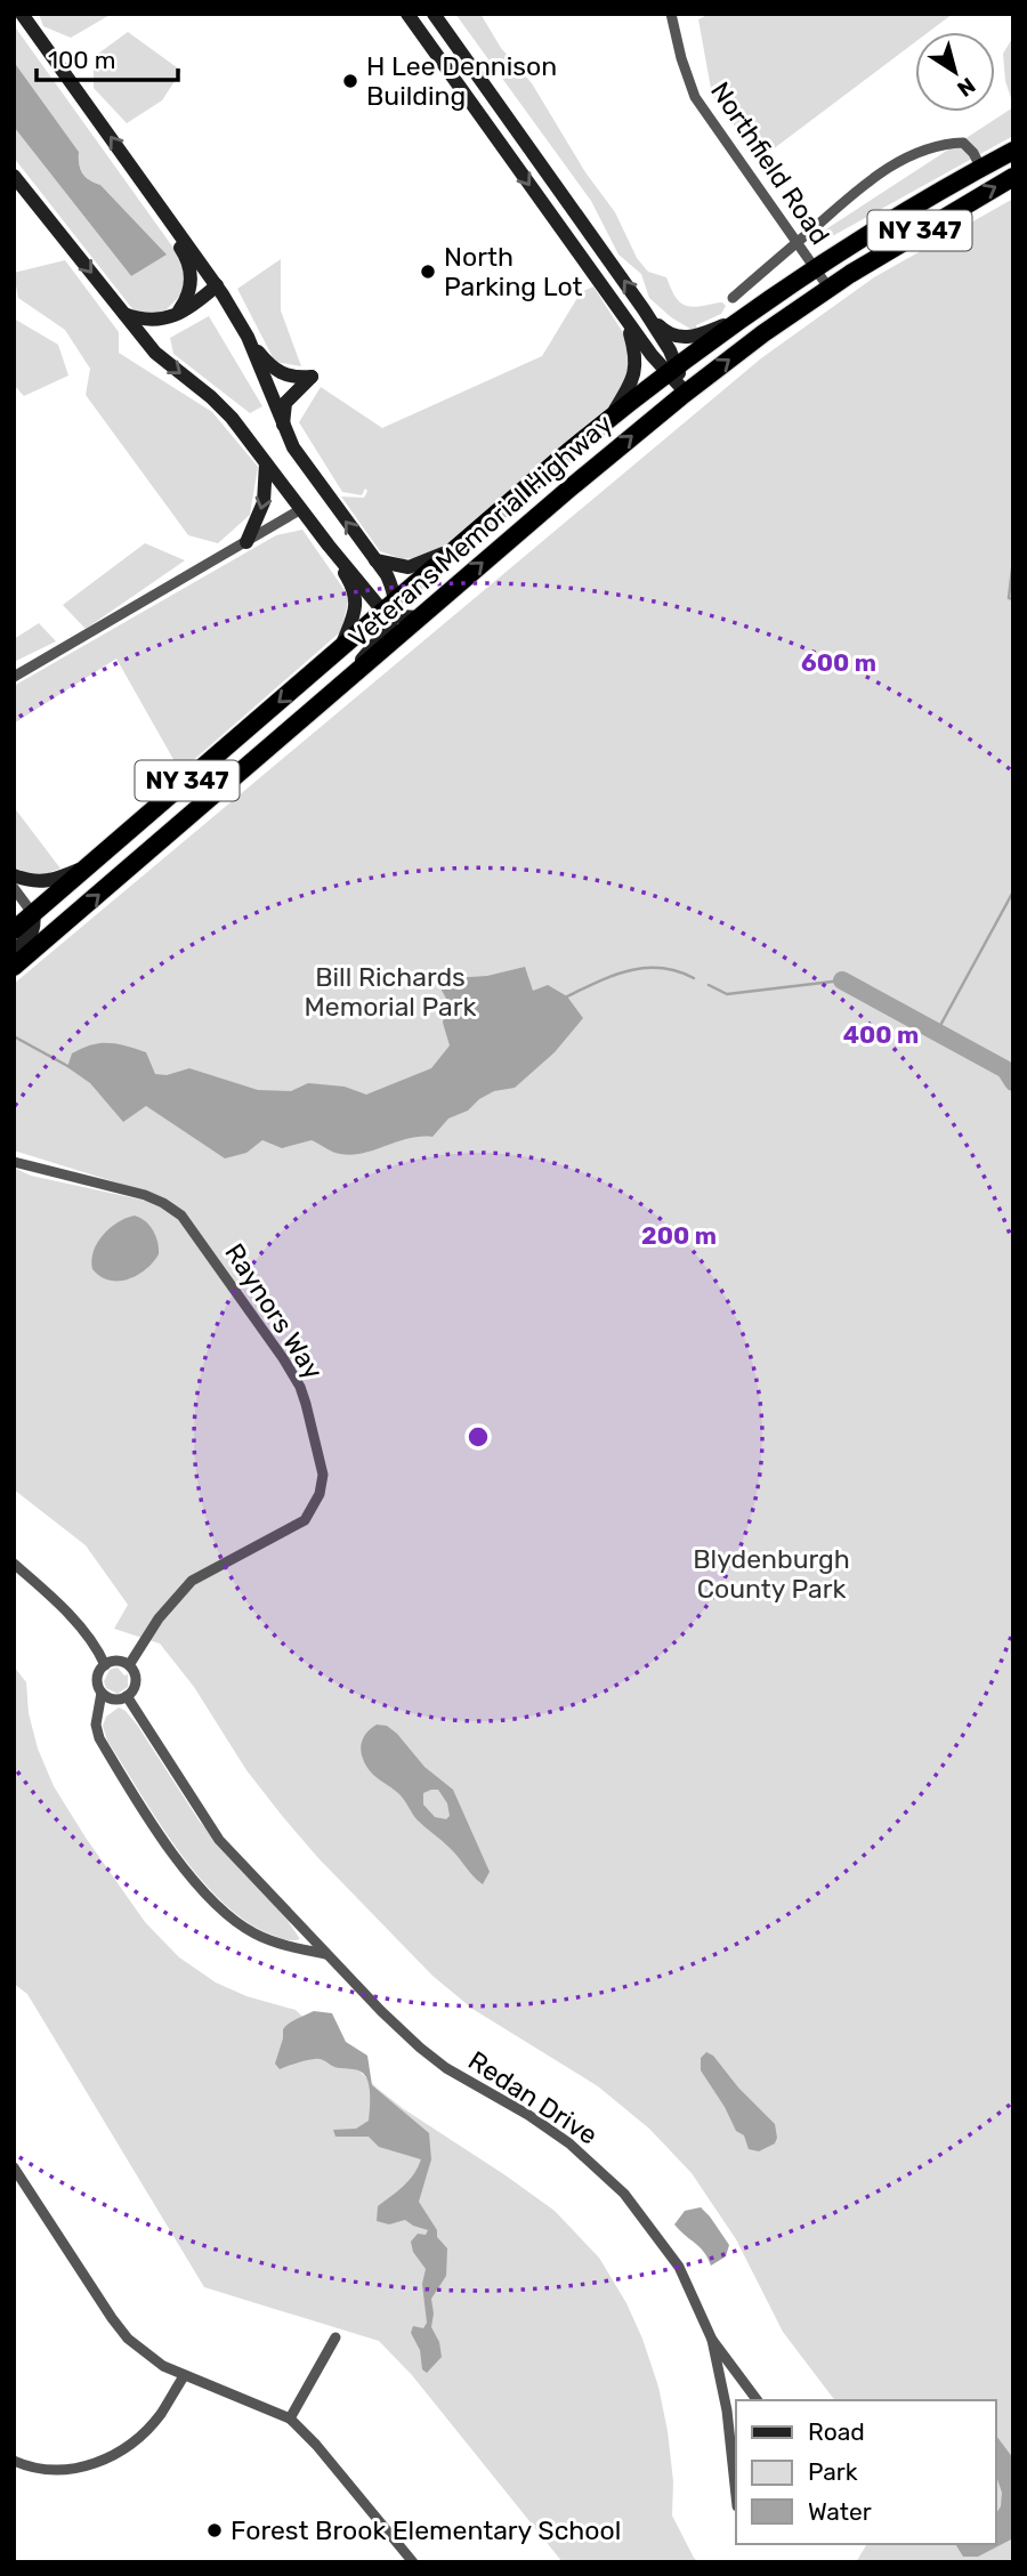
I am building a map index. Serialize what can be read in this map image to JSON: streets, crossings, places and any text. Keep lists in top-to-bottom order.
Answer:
{
  "streets": {
    "highway": ["NY 347", "Veterans Memorial Highway"],
    "street": ["Northfield Road", "Raynors Way", "Redan Drive"]
  },
  "crossings": [
    ["Northfield Road", "Veterans Memorial Highway"],
    ["Raynors Way", "Redan Drive"]
  ],
  "parks": ["Bill Richards Memorial Park", "Blydenburgh County Park"],
  "places": ["H Lee Dennison Building", "North Parking Lot", "Forest Brook Elementary School"],
  "legend": ["Road", "Park", "Water"],
  "scale_bar": "100 m",
  "north": "bottom right",
  "rings": ["600 m", "400 m", "200 m"]
}
